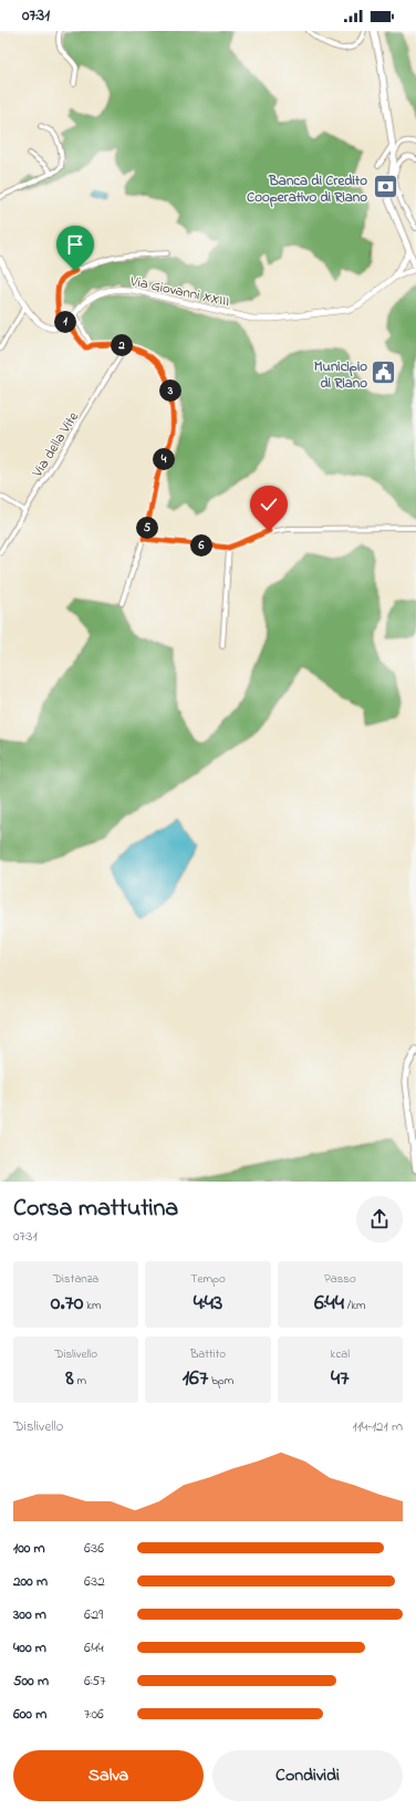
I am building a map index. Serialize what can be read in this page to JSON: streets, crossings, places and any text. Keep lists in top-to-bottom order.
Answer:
{
  "streets": {
    "street": ["Via Giovanni XXIII", "Via della Vite"]
  },
  "places": {
    "bank": ["Banca di Credito Cooperativo di Riano"],
    "public building": ["Municipio di Riano"]
  },
  "page": {
    "status": "07:31",
    "pins": [
      "1",
      "2",
      "3",
      "4",
      "5",
      "6"
    ],
    "heading": ["Corsa mattutina", "07:31"],
    "stats": [
      ["Distanza", "0.70 km"],
      ["Tempo", "4:43"],
      ["Passo", "6:44 /km"],
      ["Dislivello", "8 m"],
      ["Battito", "167 bpm"],
      ["kcal", "47"]
    ],
    "chart": ["Dislivello", "114–121 m"],
    "list": [
      {
        "name": "100 m",
        "note": "6:36"
      },
      {
        "name": "200 m",
        "note": "6:32"
      },
      {
        "name": "300 m",
        "note": "6:29"
      },
      {
        "name": "400 m",
        "note": "6:44"
      },
      {
        "name": "500 m",
        "note": "6:57"
      },
      {
        "name": "600 m",
        "note": "7:06"
      }
    ],
    "buttons": ["Salva", "Condividi"]
  }
}
